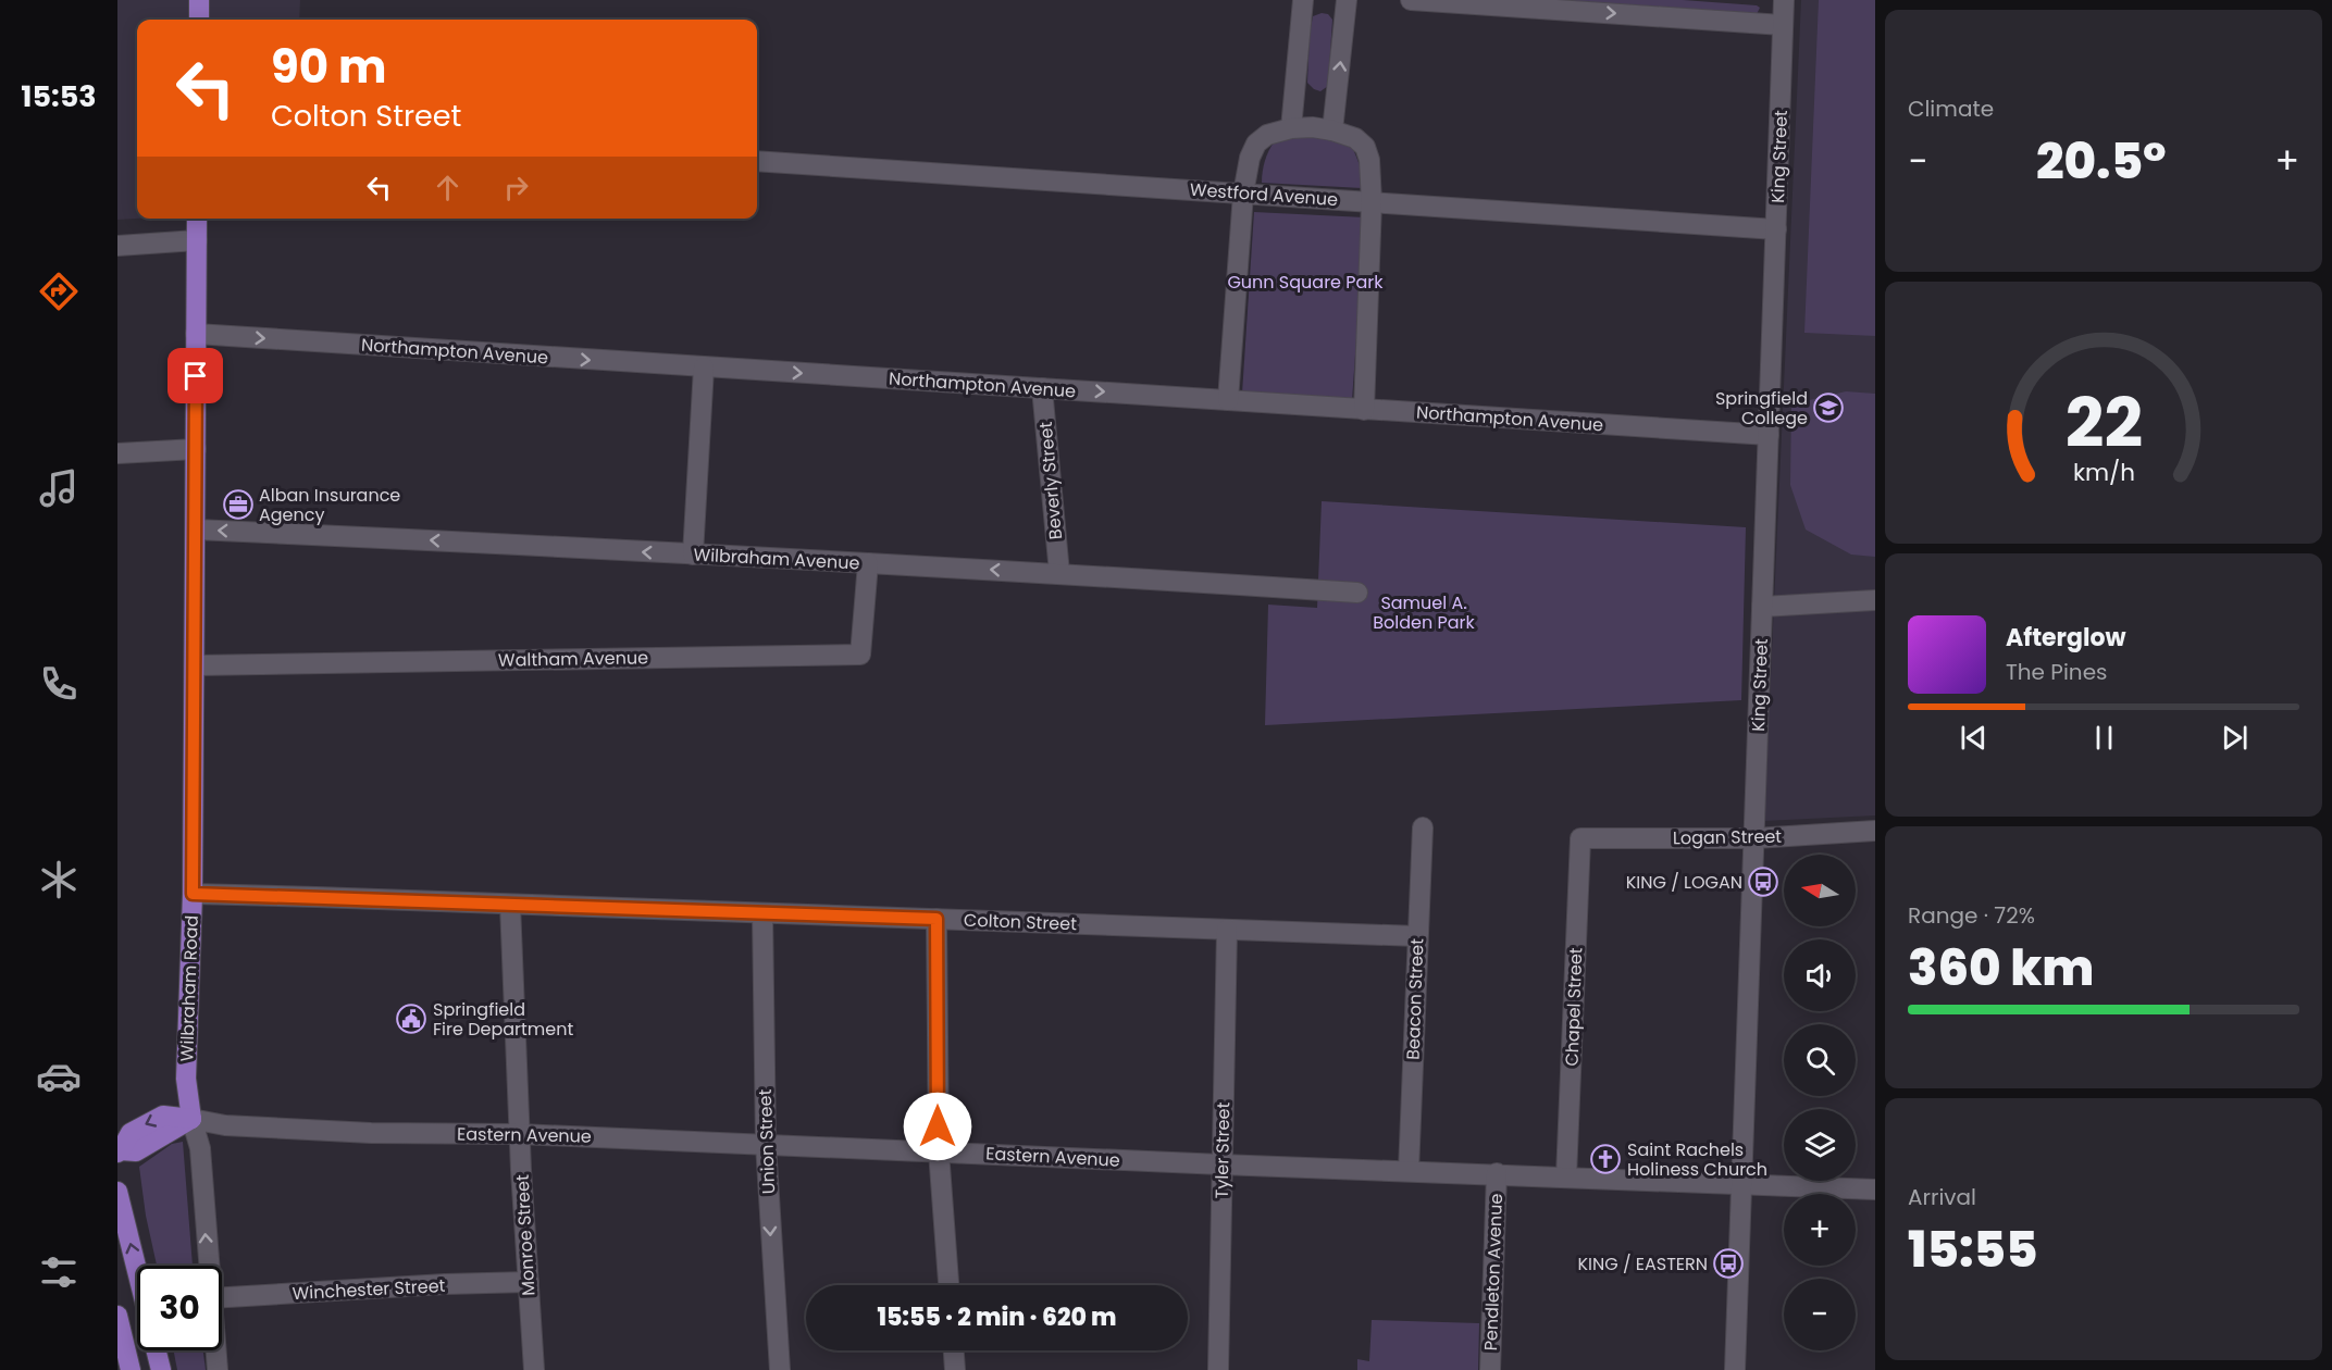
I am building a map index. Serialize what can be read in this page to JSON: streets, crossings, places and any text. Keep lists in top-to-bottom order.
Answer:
{
  "streets": {
    "main road": ["Wilbraham Road", "Eastern Avenue"],
    "street": [
      "King Street",
      "Westford Avenue",
      "Northampton Avenue",
      "Beverly Street",
      "Wilbraham Avenue",
      "Waltham Avenue",
      "Logan Street",
      "Colton Street",
      "Beacon Street",
      "Chapel Street",
      "Union Street",
      "Tyler Street",
      "Monroe Street",
      "Pendleton Avenue",
      "Winchester Street"
    ]
  },
  "crossings": [
    ["King Street", "Westford Avenue"],
    ["King Street", "Northampton Avenue"],
    ["King Street", "Logan Street"],
    ["King Street", "Eastern Avenue"],
    ["Northampton Avenue", "Beverly Street"],
    ["Northampton Avenue", "Wilbraham Road"],
    ["Beverly Street", "Wilbraham Avenue"],
    ["Wilbraham Avenue", "Waltham Avenue"],
    ["Wilbraham Avenue", "Wilbraham Road"],
    ["Waltham Avenue", "Wilbraham Road"],
    ["Logan Street", "Chapel Street"],
    ["Colton Street", "Wilbraham Road"],
    ["Colton Street", "Beacon Street"],
    ["Colton Street", "Union Street"],
    ["Colton Street", "Tyler Street"],
    ["Colton Street", "Monroe Street"],
    ["Wilbraham Road", "Eastern Avenue"],
    ["Beacon Street", "Eastern Avenue"],
    ["Chapel Street", "Eastern Avenue"],
    ["Eastern Avenue", "Union Street"],
    ["Eastern Avenue", "Tyler Street"],
    ["Eastern Avenue", "Monroe Street"],
    ["Eastern Avenue", "Pendleton Avenue"],
    ["Monroe Street", "Winchester Street"]
  ],
  "one_way": ["Northampton Avenue", "Wilbraham Avenue"],
  "parks": ["Gunn Square Park", "Samuel A. Bolden Park"],
  "places": {
    "school or university": ["Springfield College"],
    "office": ["Alban Insurance Agency"],
    "bus stop": ["KING / LOGAN", "KING / EASTERN"],
    "public building": ["Springfield Fire Department"],
    "church": ["Saint Rachels Holiness Church"]
  },
  "north": "left",
  "page": {
    "tabs": "15:53",
    "tile": [
      "Climate",
      ["Range · 72%", "360 km"],
      ["Arrival", "15:55"]
    ],
    "turn": ["90 m", "Colton Street"],
    "heat": ["−", "20.5°", "+"],
    "song": ["Afterglow", "The Pines"],
    "map_buttons": ["+", "−"],
    "limit": "30",
    "trip": "15:55 · 2 min · 620 m",
    "gauge": ["22", "km/h"]
  }
}
